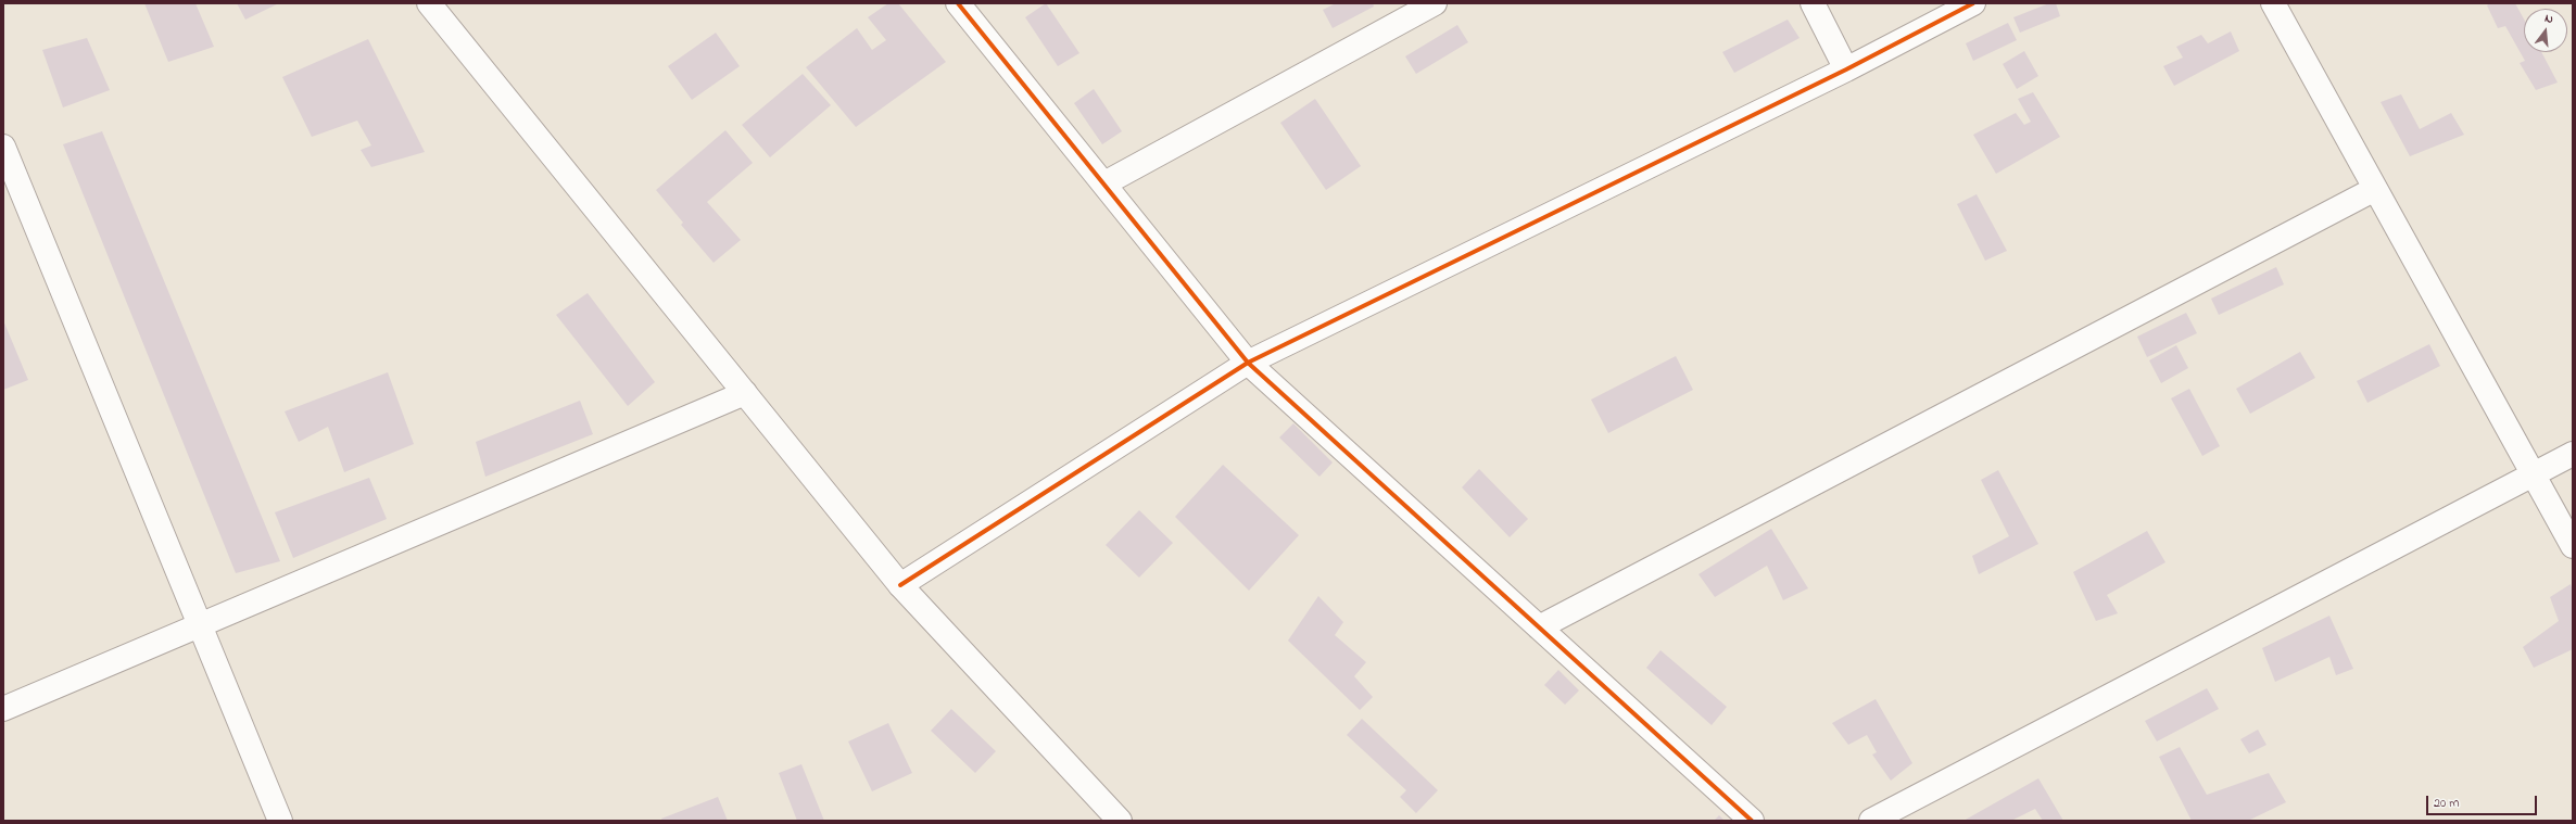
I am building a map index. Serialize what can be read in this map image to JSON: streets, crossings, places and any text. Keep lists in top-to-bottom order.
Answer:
{
  "scale_bar": "20 m",
  "north": "top"
}
